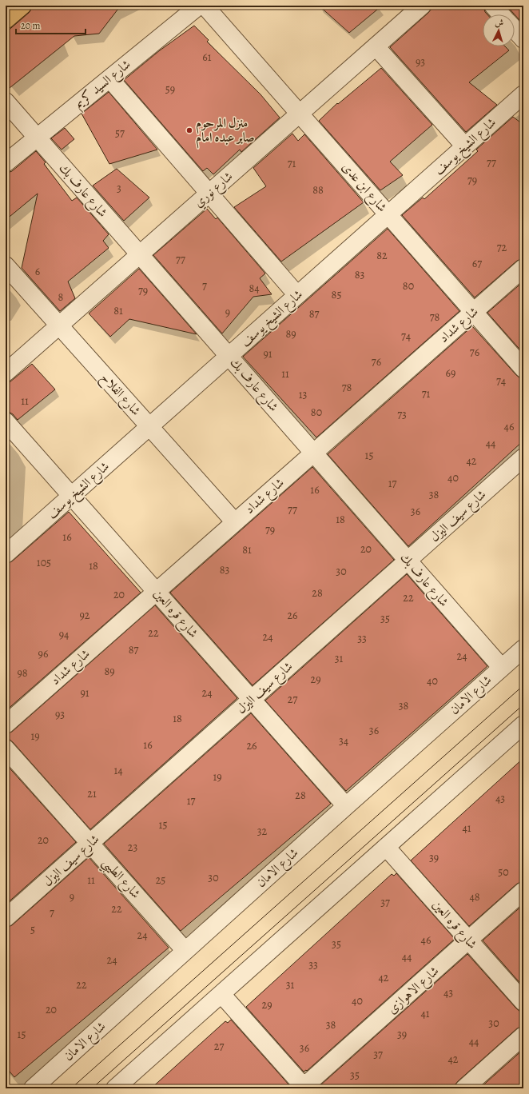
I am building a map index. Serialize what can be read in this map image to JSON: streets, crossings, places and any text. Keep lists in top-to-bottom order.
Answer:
{
  "streets": {
    "street": [
      "شارع السيد كريم",
      "شارع الشيخ يوسف",
      "شارع ابن عدى",
      "شارع نوري",
      "شارع عارف بك",
      "شارع شداد",
      "شارع الفلاح",
      "شارع سيف اليزل",
      "شارع قره العين",
      "شارع الامان",
      "شارع الطيبي",
      "شارع الاهوازى"
    ]
  },
  "crossings": [
    ["شارع السيد كريم", "شارع عارف بك"],
    ["شارع الشيخ يوسف", "شارع ابن عدى"],
    ["شارع الشيخ يوسف", "شارع عارف بك"],
    ["شارع الشيخ يوسف", "شارع الفلاح"],
    ["شارع الشيخ يوسف", "شارع قره العين"],
    ["شارع ابن عدى", "شارع نوري"],
    ["شارع ابن عدى", "شارع شداد"],
    ["شارع نوري", "شارع عارف بك"],
    ["شارع نوري", "شارع الفلاح"],
    ["شارع عارف بك", "شارع شداد"],
    ["شارع عارف بك", "شارع سيف اليزل"],
    ["شارع عارف بك", "شارع الامان"],
    ["شارع شداد", "شارع الفلاح"],
    ["شارع شداد", "شارع قره العين"],
    ["شارع سيف اليزل", "شارع قره العين"],
    ["شارع سيف اليزل", "شارع الطيبي"],
    ["شارع قره العين", "شارع الامان"],
    ["شارع قره العين", "شارع الاهوازى"],
    ["شارع الامان", "شارع الطيبي"]
  ],
  "places": ["منزل المرحوم صابر عبده امام"],
  "house_numbers": [
    "61",
    "93",
    "59",
    "57",
    "77",
    "71",
    "79",
    "3",
    "88",
    "72",
    "82",
    "77",
    "67",
    "6",
    "83",
    "7",
    "80",
    "84",
    "79",
    "85",
    "8",
    "81",
    "9",
    "87",
    "78",
    "89",
    "74",
    "76",
    "91",
    "76",
    "69",
    "11",
    "74",
    "78",
    "71",
    "13",
    "11",
    "80",
    "73",
    "46",
    "44",
    "15",
    "42",
    "40",
    "17",
    "16",
    "38",
    "77",
    "36",
    "18",
    "79",
    "16",
    "20",
    "81",
    "105",
    "18",
    "83",
    "30",
    "28",
    "20",
    "22",
    "92",
    "26",
    "35",
    "22",
    "94",
    "24",
    "33",
    "87",
    "96",
    "24",
    "31",
    "89",
    "98",
    "29",
    "40",
    "91",
    "24",
    "27",
    "38",
    "93",
    "18",
    "36",
    "19",
    "34",
    "16",
    "26",
    "14",
    "19",
    "21",
    "28",
    "43",
    "17",
    "15",
    "41",
    "32",
    "20",
    "23",
    "39",
    "50",
    "30",
    "11",
    "25",
    "9",
    "48",
    "37",
    "22",
    "7",
    "5",
    "24",
    "46",
    "35",
    "44",
    "24",
    "33",
    "42",
    "22",
    "31",
    "43",
    "40",
    "29",
    "20",
    "41",
    "30",
    "38",
    "15",
    "39",
    "44",
    "27",
    "36",
    "37",
    "42",
    "35"
  ],
  "scale_bar": "20 m",
  "north": "top"
}
